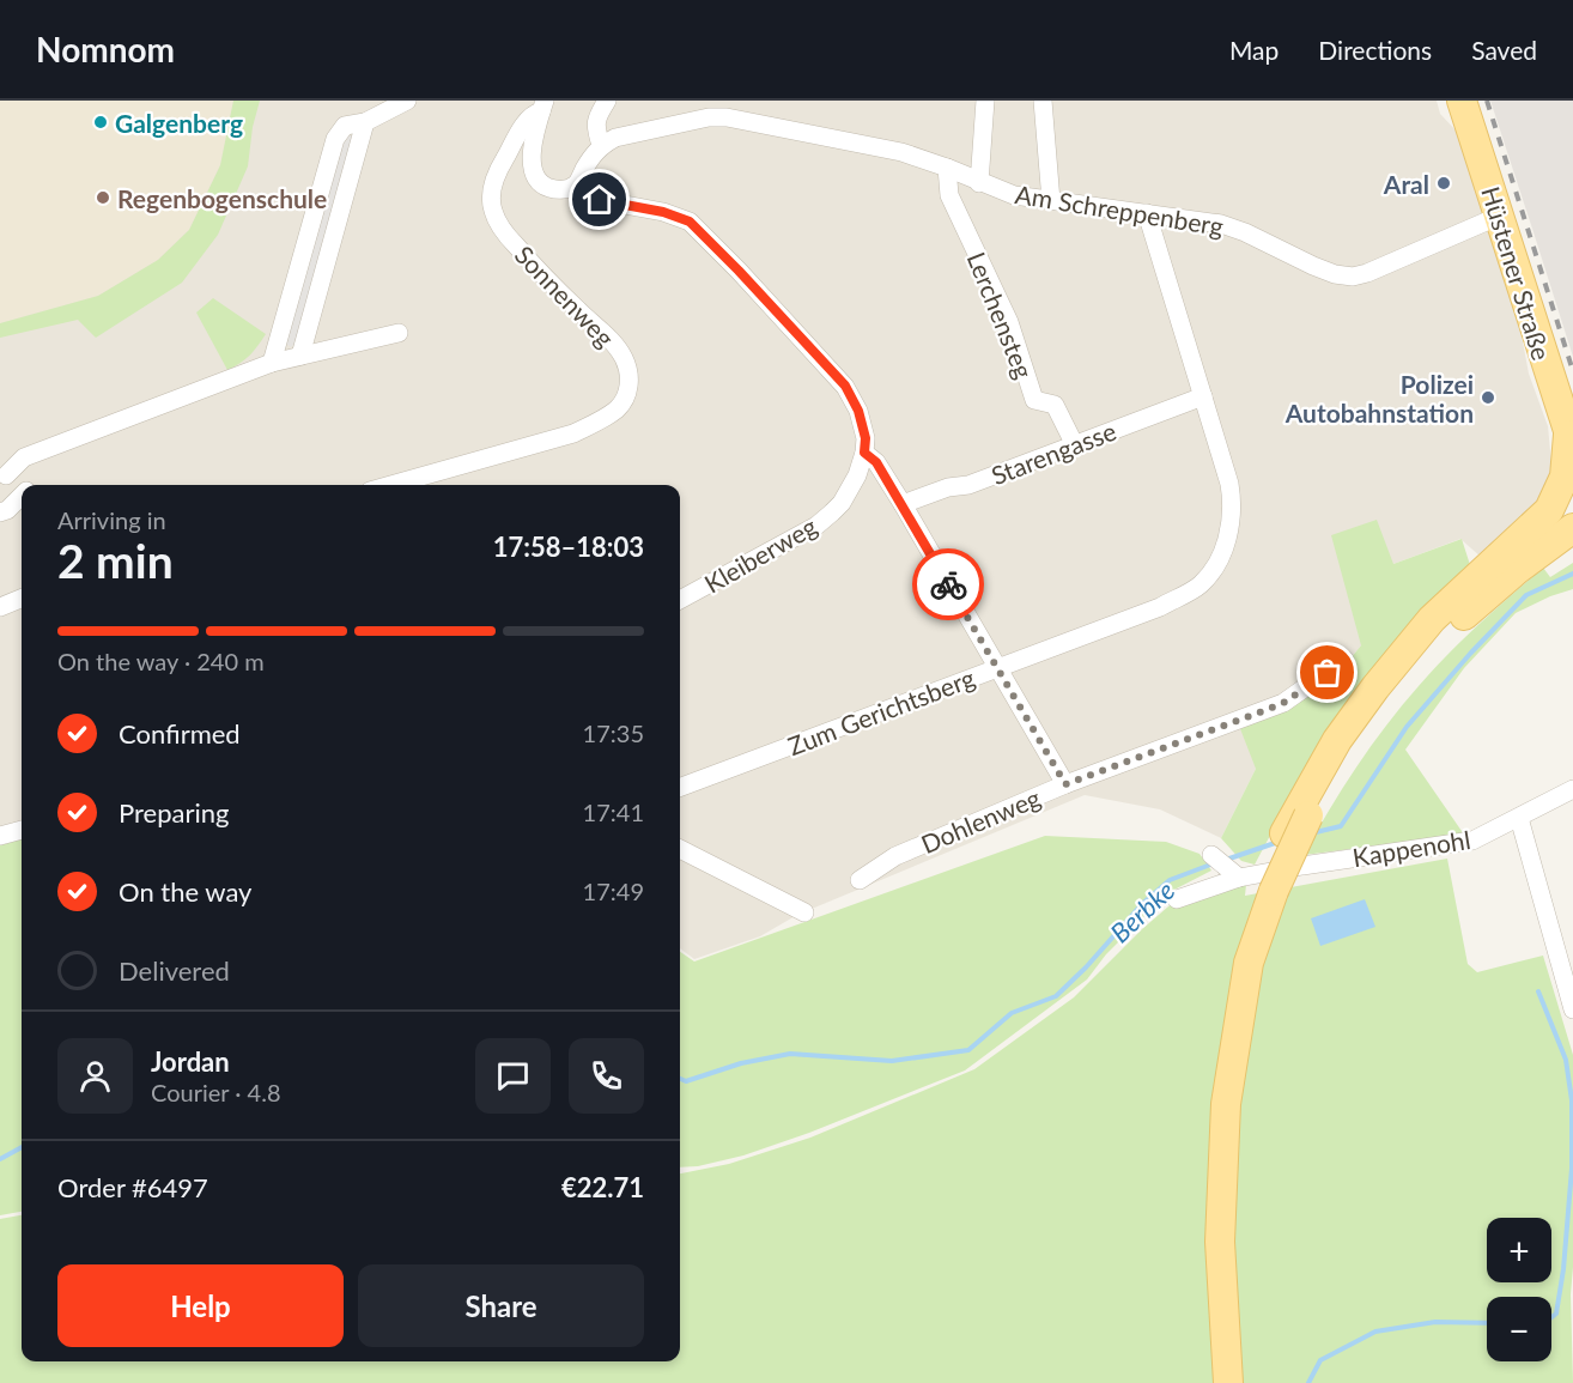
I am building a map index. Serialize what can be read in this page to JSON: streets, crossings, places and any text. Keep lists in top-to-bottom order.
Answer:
{
  "streets": {
    "main road": ["Hüstener Straße"],
    "street": [
      "Am Schreppenberg",
      "Sonnenweg",
      "Lerchensteg",
      "Starengasse",
      "Kleiberweg",
      "Zum Gerichtsberg",
      "Dohlenweg",
      "Kappenohl"
    ]
  },
  "crossings": [
    ["Am Schreppenberg", "Hüstener Straße"],
    ["Am Schreppenberg", "Lerchensteg"],
    ["Am Schreppenberg", "Zum Gerichtsberg"],
    ["Lerchensteg", "Starengasse"],
    ["Starengasse", "Zum Gerichtsberg"],
    ["Starengasse", "Dohlenweg"],
    ["Kleiberweg", "Dohlenweg"],
    ["Zum Gerichtsberg", "Dohlenweg"]
  ],
  "water": ["Berbke"],
  "places": [
    "Galgenberg",
    "Aral",
    "Regenbogenschule",
    "Polizei Autobahnstation"
  ],
  "page": {
    "header": "Nomnom",
    "nav": ["Map", "Directions", "Saved"],
    "heading": ["2 min", "Arriving in", "17:58–18:03"],
    "panel": [
      "Jordan",
      "Courier · 4.8",
      "Order #6497",
      "€22.71"
    ],
    "bar": "On the way · 240 m",
    "list": [
      ["Confirmed", "17:35"],
      ["Preparing", "17:41"],
      ["On the way", "17:49"],
      "Delivered"
    ],
    "map_buttons": ["+", "−"],
    "buttons": ["Help", "Share"]
  }
}
